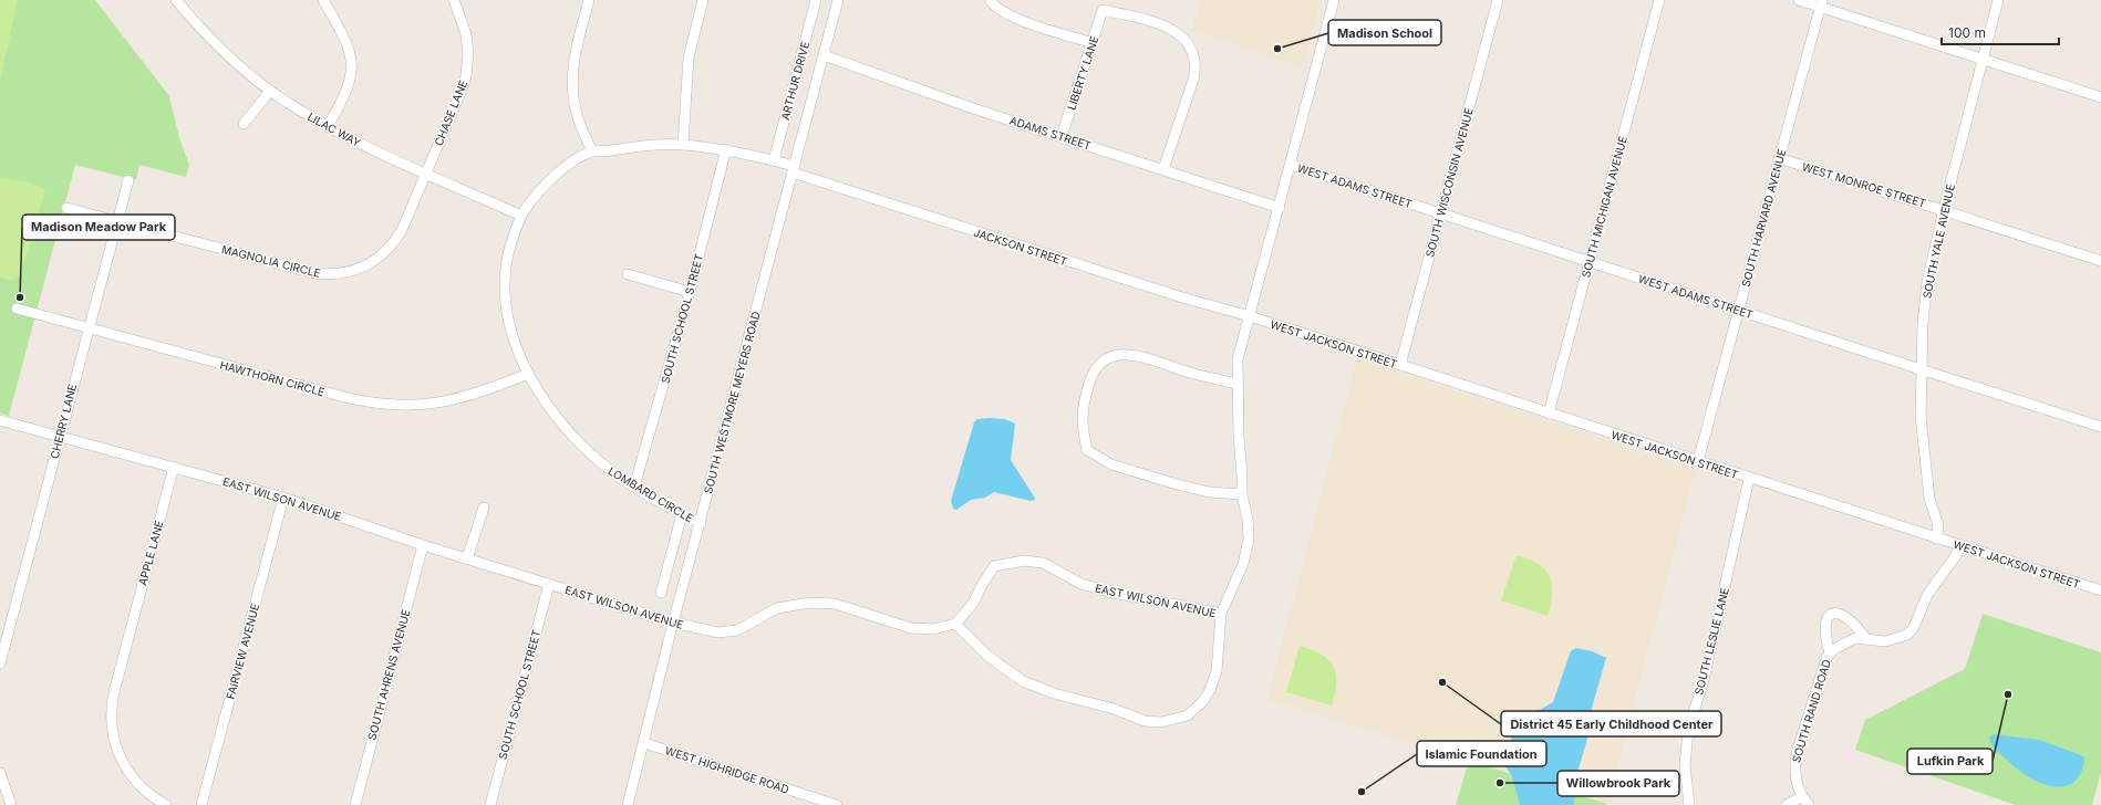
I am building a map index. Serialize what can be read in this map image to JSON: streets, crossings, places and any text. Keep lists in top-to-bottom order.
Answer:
{
  "streets": {
    "street": [
      "LIBERTY LANE",
      "ARTHUR DRIVE",
      "CHASE LANE",
      "LILAC WAY",
      "ADAMS STREET",
      "SOUTH WISCONSIN AVENUE",
      "WEST MONROE STREET",
      "WEST ADAMS STREET",
      "SOUTH MICHIGAN AVENUE",
      "SOUTH HARVARD AVENUE",
      "SOUTH YALE AVENUE",
      "JACKSON STREET",
      "MAGNOLIA CIRCLE",
      "SOUTH SCHOOL STREET",
      "WEST JACKSON STREET",
      "HAWTHORN CIRCLE",
      "SOUTH WESTMORE MEYERS ROAD",
      "CHERRY LANE",
      "LOMBARD CIRCLE",
      "EAST WILSON AVENUE",
      "APPLE LANE",
      "SOUTH LESLIE LANE",
      "FAIRVIEW AVENUE",
      "SOUTH AHRENS AVENUE",
      "SOUTH RAND ROAD",
      "WEST HIGHRIDGE ROAD"
    ]
  },
  "crossings": [
    ["LIBERTY LANE", "ADAMS STREET"],
    ["ARTHUR DRIVE", "LOMBARD CIRCLE"],
    ["CHASE LANE", "LILAC WAY"],
    ["CHASE LANE", "MAGNOLIA CIRCLE"],
    ["LILAC WAY", "MAGNOLIA CIRCLE"],
    ["LILAC WAY", "LOMBARD CIRCLE"],
    ["ADAMS STREET", "SOUTH WESTMORE MEYERS ROAD"],
    ["SOUTH WISCONSIN AVENUE", "WEST ADAMS STREET"],
    ["SOUTH WISCONSIN AVENUE", "WEST JACKSON STREET"],
    ["WEST MONROE STREET", "SOUTH HARVARD AVENUE"],
    ["WEST MONROE STREET", "SOUTH YALE AVENUE"],
    ["WEST ADAMS STREET", "SOUTH MICHIGAN AVENUE"],
    ["WEST ADAMS STREET", "SOUTH HARVARD AVENUE"],
    ["WEST ADAMS STREET", "SOUTH YALE AVENUE"],
    ["SOUTH MICHIGAN AVENUE", "WEST JACKSON STREET"],
    ["SOUTH HARVARD AVENUE", "WEST JACKSON STREET"],
    ["SOUTH YALE AVENUE", "WEST JACKSON STREET"],
    ["JACKSON STREET", "WEST JACKSON STREET"],
    ["JACKSON STREET", "SOUTH WESTMORE MEYERS ROAD"],
    ["JACKSON STREET", "LOMBARD CIRCLE"],
    ["MAGNOLIA CIRCLE", "CHERRY LANE"],
    ["SOUTH SCHOOL STREET", "LOMBARD CIRCLE"],
    ["SOUTH SCHOOL STREET", "EAST WILSON AVENUE"],
    ["WEST JACKSON STREET", "SOUTH LESLIE LANE"],
    ["WEST JACKSON STREET", "SOUTH RAND ROAD"],
    ["HAWTHORN CIRCLE", "CHERRY LANE"],
    ["HAWTHORN CIRCLE", "LOMBARD CIRCLE"],
    ["SOUTH WESTMORE MEYERS ROAD", "LOMBARD CIRCLE"],
    ["SOUTH WESTMORE MEYERS ROAD", "EAST WILSON AVENUE"],
    ["SOUTH WESTMORE MEYERS ROAD", "WEST HIGHRIDGE ROAD"],
    ["CHERRY LANE", "EAST WILSON AVENUE"],
    ["EAST WILSON AVENUE", "APPLE LANE"],
    ["EAST WILSON AVENUE", "FAIRVIEW AVENUE"],
    ["EAST WILSON AVENUE", "SOUTH AHRENS AVENUE"]
  ],
  "places": [
    "Madison School",
    "Madison Meadow Park",
    "District 45 Early Childhood Center",
    "Lufkin Park",
    "Willowbrook Park",
    "Islamic Foundation"
  ],
  "scale_bar": "100 m"
}
